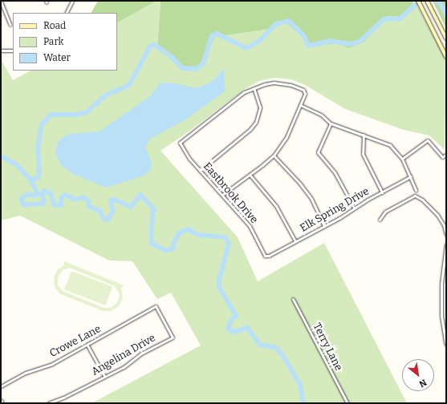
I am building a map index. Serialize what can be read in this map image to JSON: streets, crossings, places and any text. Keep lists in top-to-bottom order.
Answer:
{
  "streets": {
    "street": [
      "Eastbrook Drive",
      "Elk Spring Drive",
      "Crowe Lane",
      "Terry Lane",
      "Angelina Drive"
    ]
  },
  "crossings": [
    ["Eastbrook Drive", "Elk Spring Drive"],
    ["Crowe Lane", "Angelina Drive"]
  ],
  "legend": ["Road", "Park", "Water"],
  "north": "bottom right"
}
